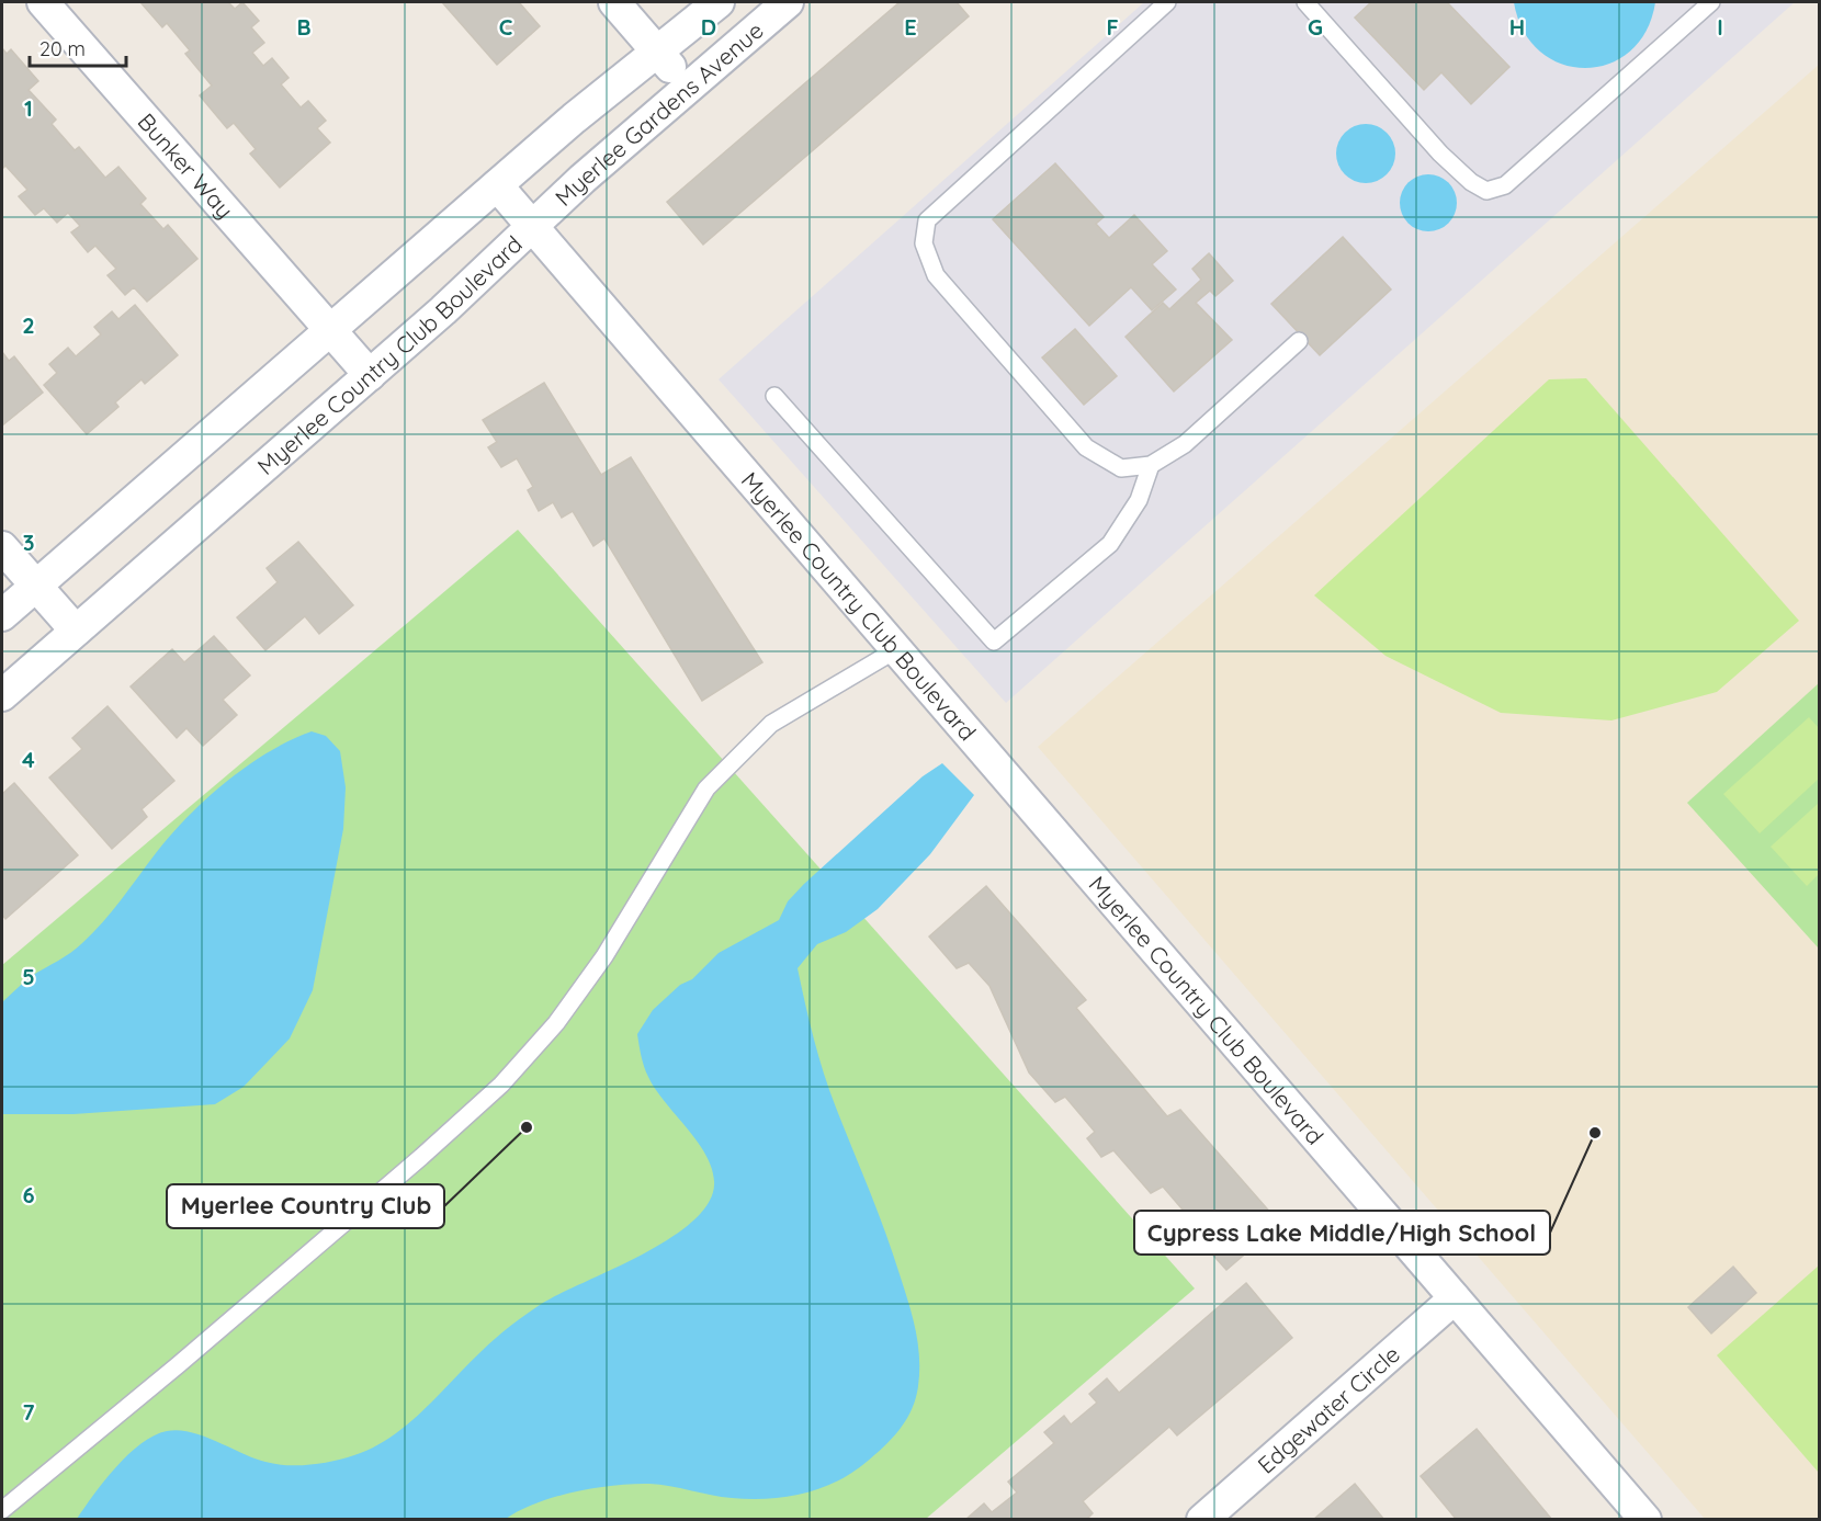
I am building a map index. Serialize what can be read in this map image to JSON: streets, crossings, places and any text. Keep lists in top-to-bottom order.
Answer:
{
  "streets": {
    "street": [
      "Myerlee Gardens Avenue",
      "Bunker Way",
      "Myerlee Country Club Boulevard",
      "Edgewater Circle"
    ]
  },
  "crossings": [
    ["Myerlee Gardens Avenue", "Myerlee Country Club Boulevard"],
    ["Bunker Way", "Myerlee Country Club Boulevard"],
    ["Myerlee Country Club Boulevard", "Edgewater Circle"]
  ],
  "places": ["Myerlee Country Club", "Cypress Lake Middle/High School"],
  "scale_bar": "20 m",
  "grid": {
    "columns": [
      "B",
      "C",
      "D",
      "E",
      "F",
      "G",
      "H",
      "I"
    ],
    "rows": [
      "1",
      "2",
      "3",
      "4",
      "5",
      "6",
      "7"
    ]
  }
}
